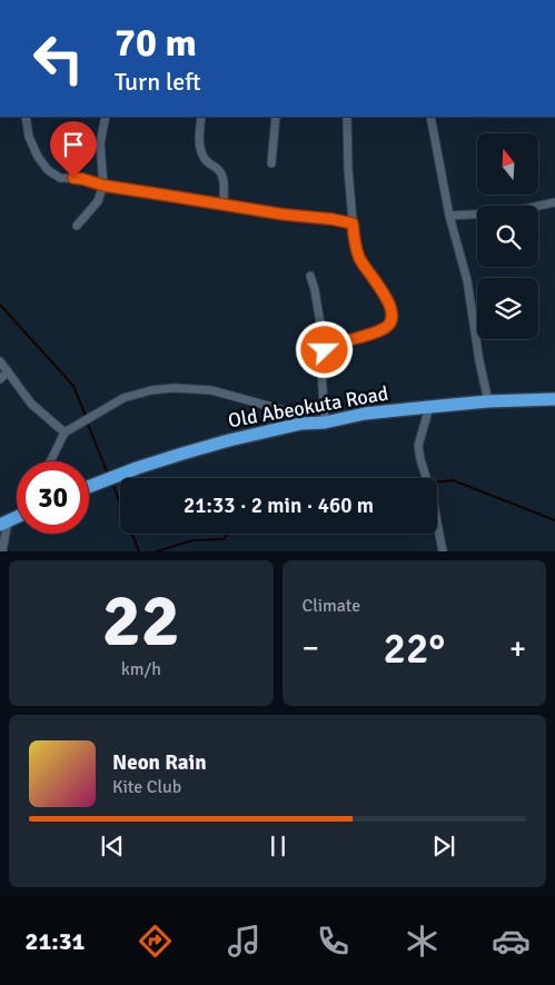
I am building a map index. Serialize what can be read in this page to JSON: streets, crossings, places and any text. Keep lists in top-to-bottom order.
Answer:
{
  "streets": {
    "highway": ["Old Abeokuta Road"]
  },
  "north": "top",
  "page": {
    "turn": ["70 m", "Turn left"],
    "limit": "30",
    "trip": "21:33 · 2 min · 460 m",
    "tile": [
      ["22", "km/h"],
      "Climate"
    ],
    "heat": ["−", "22°", "+"],
    "song": ["Neon Rain", "Kite Club"],
    "tabs": "21:31"
  }
}
